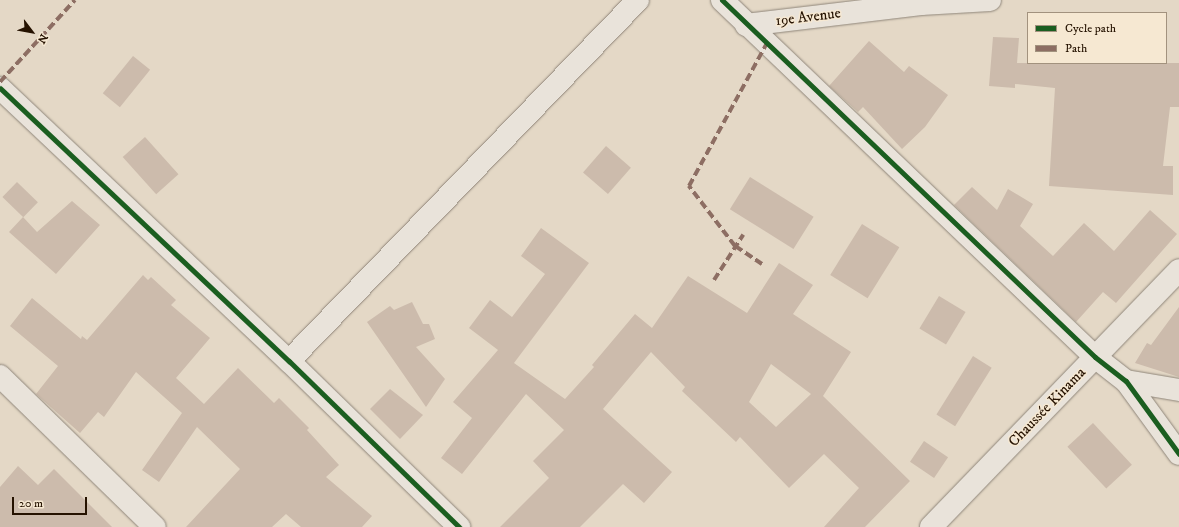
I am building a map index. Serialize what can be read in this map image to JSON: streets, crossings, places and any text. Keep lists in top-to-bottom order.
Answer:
{
  "streets": {
    "street": ["19e Avenue", "Chaussée Kinama"]
  },
  "legend": ["Cycle path", "Path"],
  "scale_bar": "20 m",
  "north": "bottom right"
}
